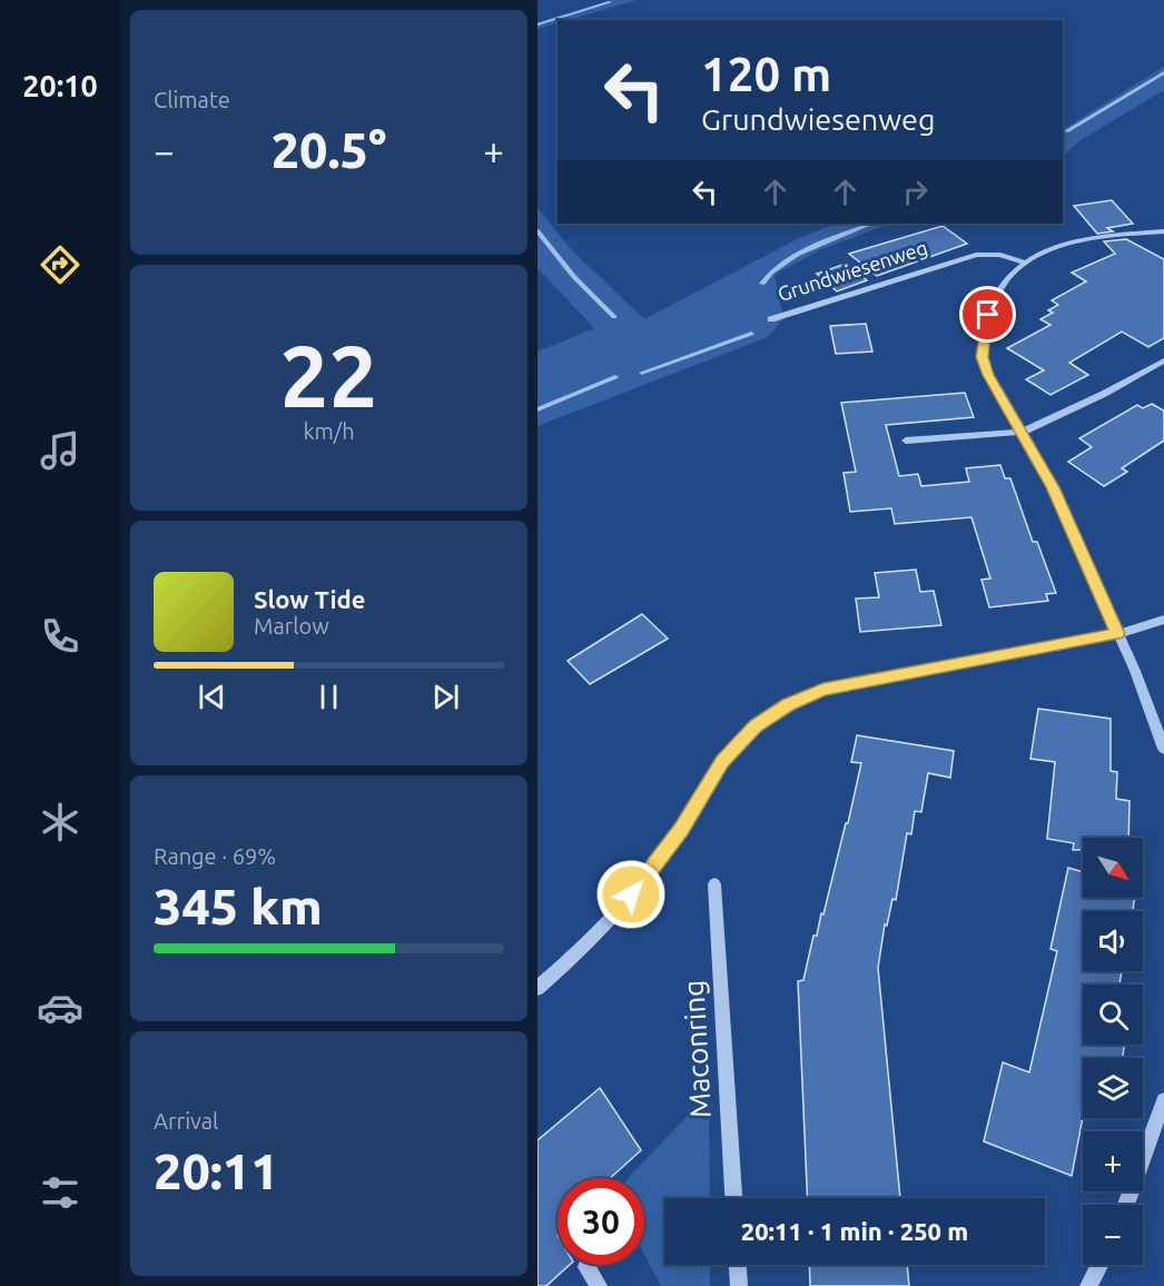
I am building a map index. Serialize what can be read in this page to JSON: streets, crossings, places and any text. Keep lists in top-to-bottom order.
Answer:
{
  "streets": {
    "street": ["Grundwiesenweg", "Maconring"]
  },
  "north": "bottom right",
  "page": {
    "tabs": "20:10",
    "tile": [
      "Climate",
      ["22", "km/h"],
      ["Range · 69%", "345 km"],
      ["Arrival", "20:11"]
    ],
    "turn": ["120 m", "Grundwiesenweg"],
    "heat": ["−", "20.5°", "+"],
    "song": ["Slow Tide", "Marlow"],
    "map_buttons": ["+", "−"],
    "limit": "30",
    "trip": "20:11 · 1 min · 250 m"
  }
}
